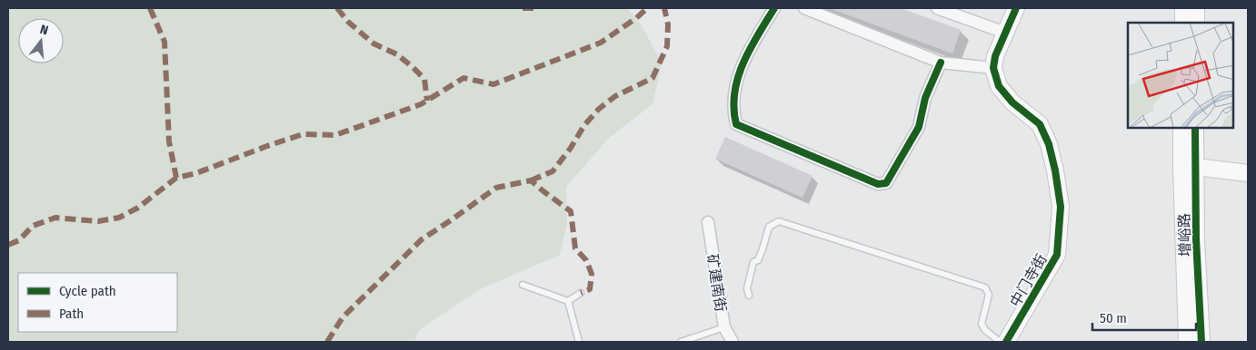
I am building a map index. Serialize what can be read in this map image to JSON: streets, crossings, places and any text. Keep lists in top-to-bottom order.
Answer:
{
  "streets": {
    "street": ["增峪路", "中门寺街", "矿建南街"]
  },
  "legend": ["Cycle path", "Path"],
  "scale_bar": "50 m",
  "north": "top"
}
